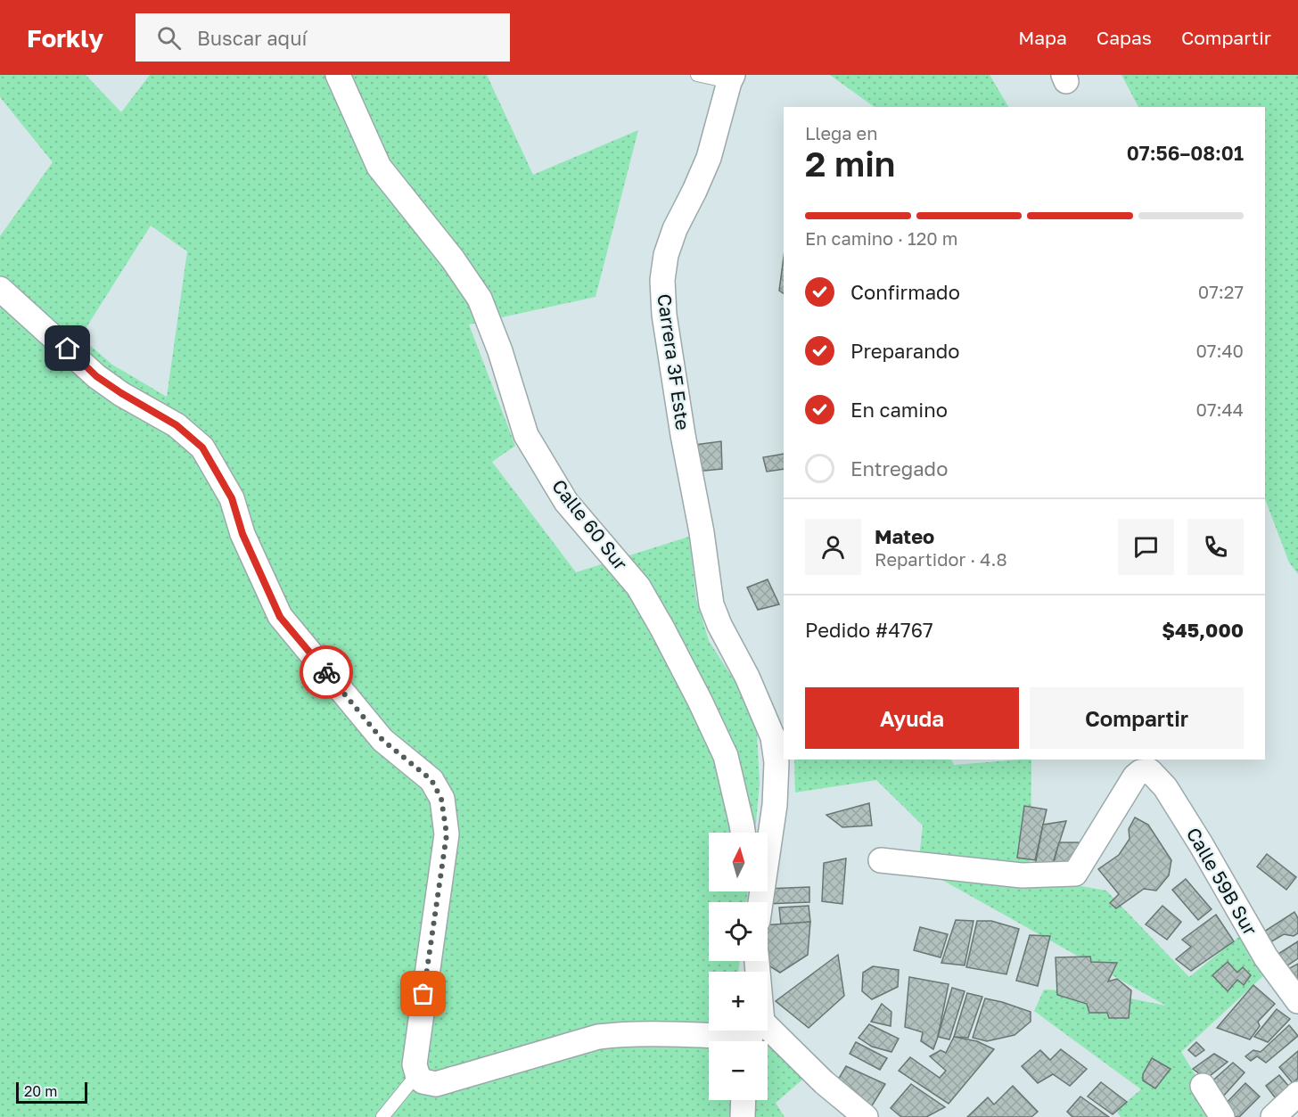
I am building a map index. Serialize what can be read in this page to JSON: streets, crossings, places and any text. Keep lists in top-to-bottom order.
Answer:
{
  "streets": {
    "street": ["Carrera 3F Este", "Calle 60 Sur", "Calle 59B Sur"]
  },
  "scale_bar": "20 m",
  "north": "top",
  "page": {
    "header": "Forkly",
    "search": "Buscar aquí",
    "nav": ["Mapa", "Capas", "Compartir"],
    "heading": ["2 min", "Llega en", "07:56–08:01"],
    "panel": [
      "Mateo",
      "Repartidor · 4.8",
      "Pedido #4767",
      "$45,000"
    ],
    "bar": "En camino · 120 m",
    "list": [
      ["Confirmado", "07:27"],
      ["Preparando", "07:40"],
      ["En camino", "07:44"],
      "Entregado"
    ],
    "buttons": ["Ayuda", "Compartir"],
    "map_buttons": ["+", "−"],
    "scale": "20 m"
  }
}
